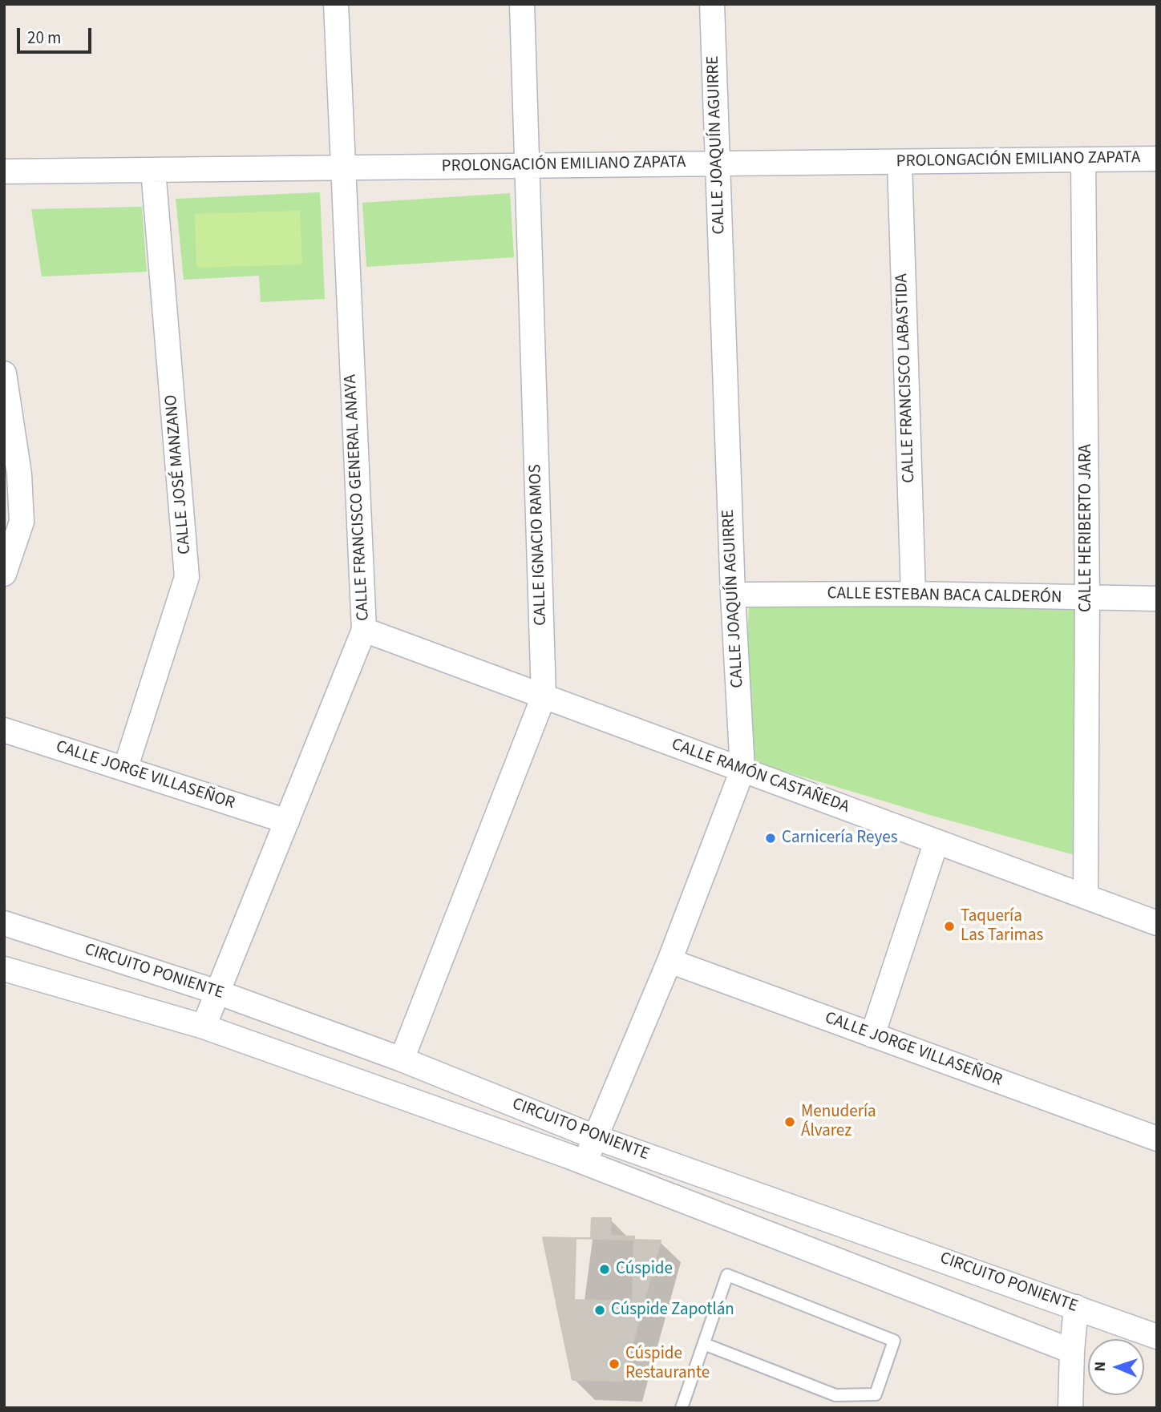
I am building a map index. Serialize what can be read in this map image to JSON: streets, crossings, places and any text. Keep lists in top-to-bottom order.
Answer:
{
  "streets": {
    "street": [
      "CALLE JOAQUÍN AGUIRRE",
      "PROLONGACIÓN EMILIANO ZAPATA",
      "CALLE FRANCISCO LABASTIDA",
      "CALLE JOSÉ MANZANO",
      "CALLE FRANCISCO GENERAL ANAYA",
      "CALLE HERIBERTO JARA",
      "CALLE IGNACIO RAMOS",
      "CALLE ESTEBAN BACA CALDERÓN",
      "CALLE JORGE VILLASEÑOR",
      "CALLE RAMÓN CASTAÑEDA",
      "CIRCUITO PONIENTE"
    ]
  },
  "crossings": [
    ["CALLE JOAQUÍN AGUIRRE", "PROLONGACIÓN EMILIANO ZAPATA"],
    ["CALLE JOAQUÍN AGUIRRE", "CALLE ESTEBAN BACA CALDERÓN"],
    ["CALLE JOAQUÍN AGUIRRE", "CALLE JORGE VILLASEÑOR"],
    ["CALLE JOAQUÍN AGUIRRE", "CALLE RAMÓN CASTAÑEDA"],
    ["CALLE JOAQUÍN AGUIRRE", "CIRCUITO PONIENTE"],
    ["PROLONGACIÓN EMILIANO ZAPATA", "CALLE FRANCISCO LABASTIDA"],
    ["PROLONGACIÓN EMILIANO ZAPATA", "CALLE JOSÉ MANZANO"],
    ["PROLONGACIÓN EMILIANO ZAPATA", "CALLE FRANCISCO GENERAL ANAYA"],
    ["PROLONGACIÓN EMILIANO ZAPATA", "CALLE HERIBERTO JARA"],
    ["PROLONGACIÓN EMILIANO ZAPATA", "CALLE IGNACIO RAMOS"],
    ["CALLE FRANCISCO LABASTIDA", "CALLE ESTEBAN BACA CALDERÓN"],
    ["CALLE JOSÉ MANZANO", "CALLE JORGE VILLASEÑOR"],
    ["CALLE FRANCISCO GENERAL ANAYA", "CALLE JORGE VILLASEÑOR"],
    ["CALLE FRANCISCO GENERAL ANAYA", "CALLE RAMÓN CASTAÑEDA"],
    ["CALLE FRANCISCO GENERAL ANAYA", "CIRCUITO PONIENTE"],
    ["CALLE HERIBERTO JARA", "CALLE ESTEBAN BACA CALDERÓN"],
    ["CALLE HERIBERTO JARA", "CALLE RAMÓN CASTAÑEDA"],
    ["CALLE IGNACIO RAMOS", "CALLE RAMÓN CASTAÑEDA"],
    ["CALLE IGNACIO RAMOS", "CIRCUITO PONIENTE"]
  ],
  "places": [
    "Carnicería Reyes",
    "Taquería Las Tarimas",
    "Menudería Álvarez",
    "Cúspide",
    "Cúspide Zapotlán",
    "Cúspide Restaurante"
  ],
  "scale_bar": "20 m",
  "north": "left"
}
